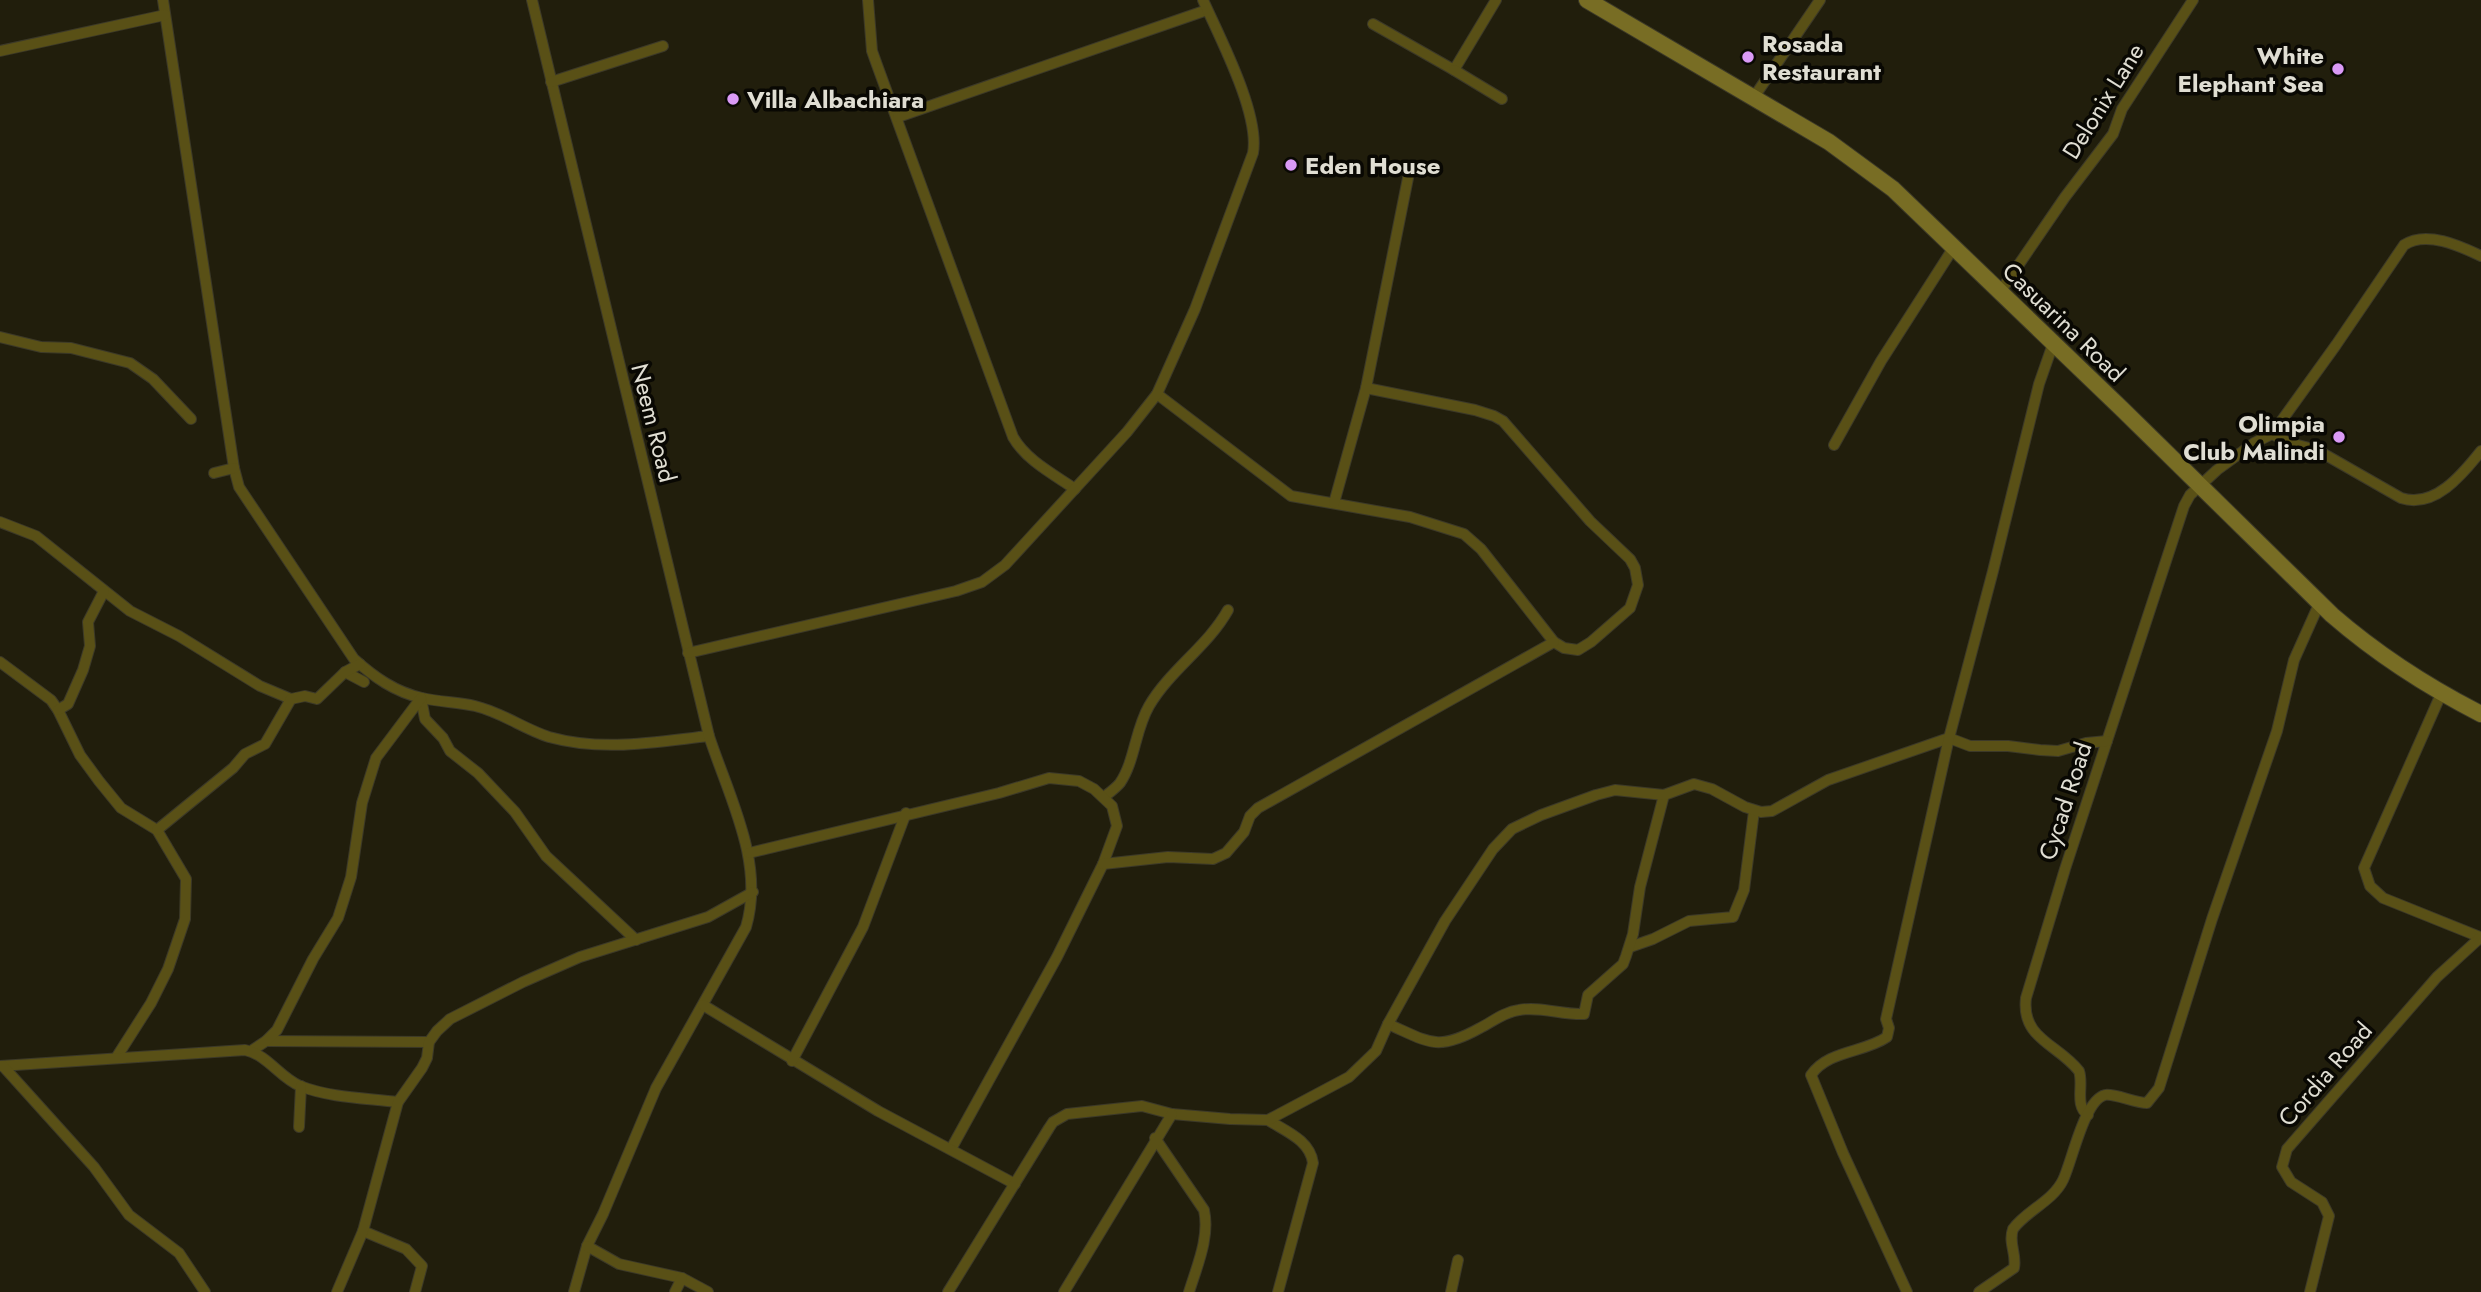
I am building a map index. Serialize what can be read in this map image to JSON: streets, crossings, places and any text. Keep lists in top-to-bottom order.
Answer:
{
  "streets": {
    "street": [
      "Delonix Lane",
      "Casuarina Road",
      "Neem Road",
      "Cycad Road",
      "Cordia Road"
    ]
  },
  "crossings": [
    ["Delonix Lane", "Casuarina Road"],
    ["Casuarina Road", "Cycad Road"]
  ],
  "places": [
    "Rosada Restaurant",
    "White Elephant Sea",
    "Villa Albachiara",
    "Eden House",
    "Olimpia Club Malindi"
  ]
}
